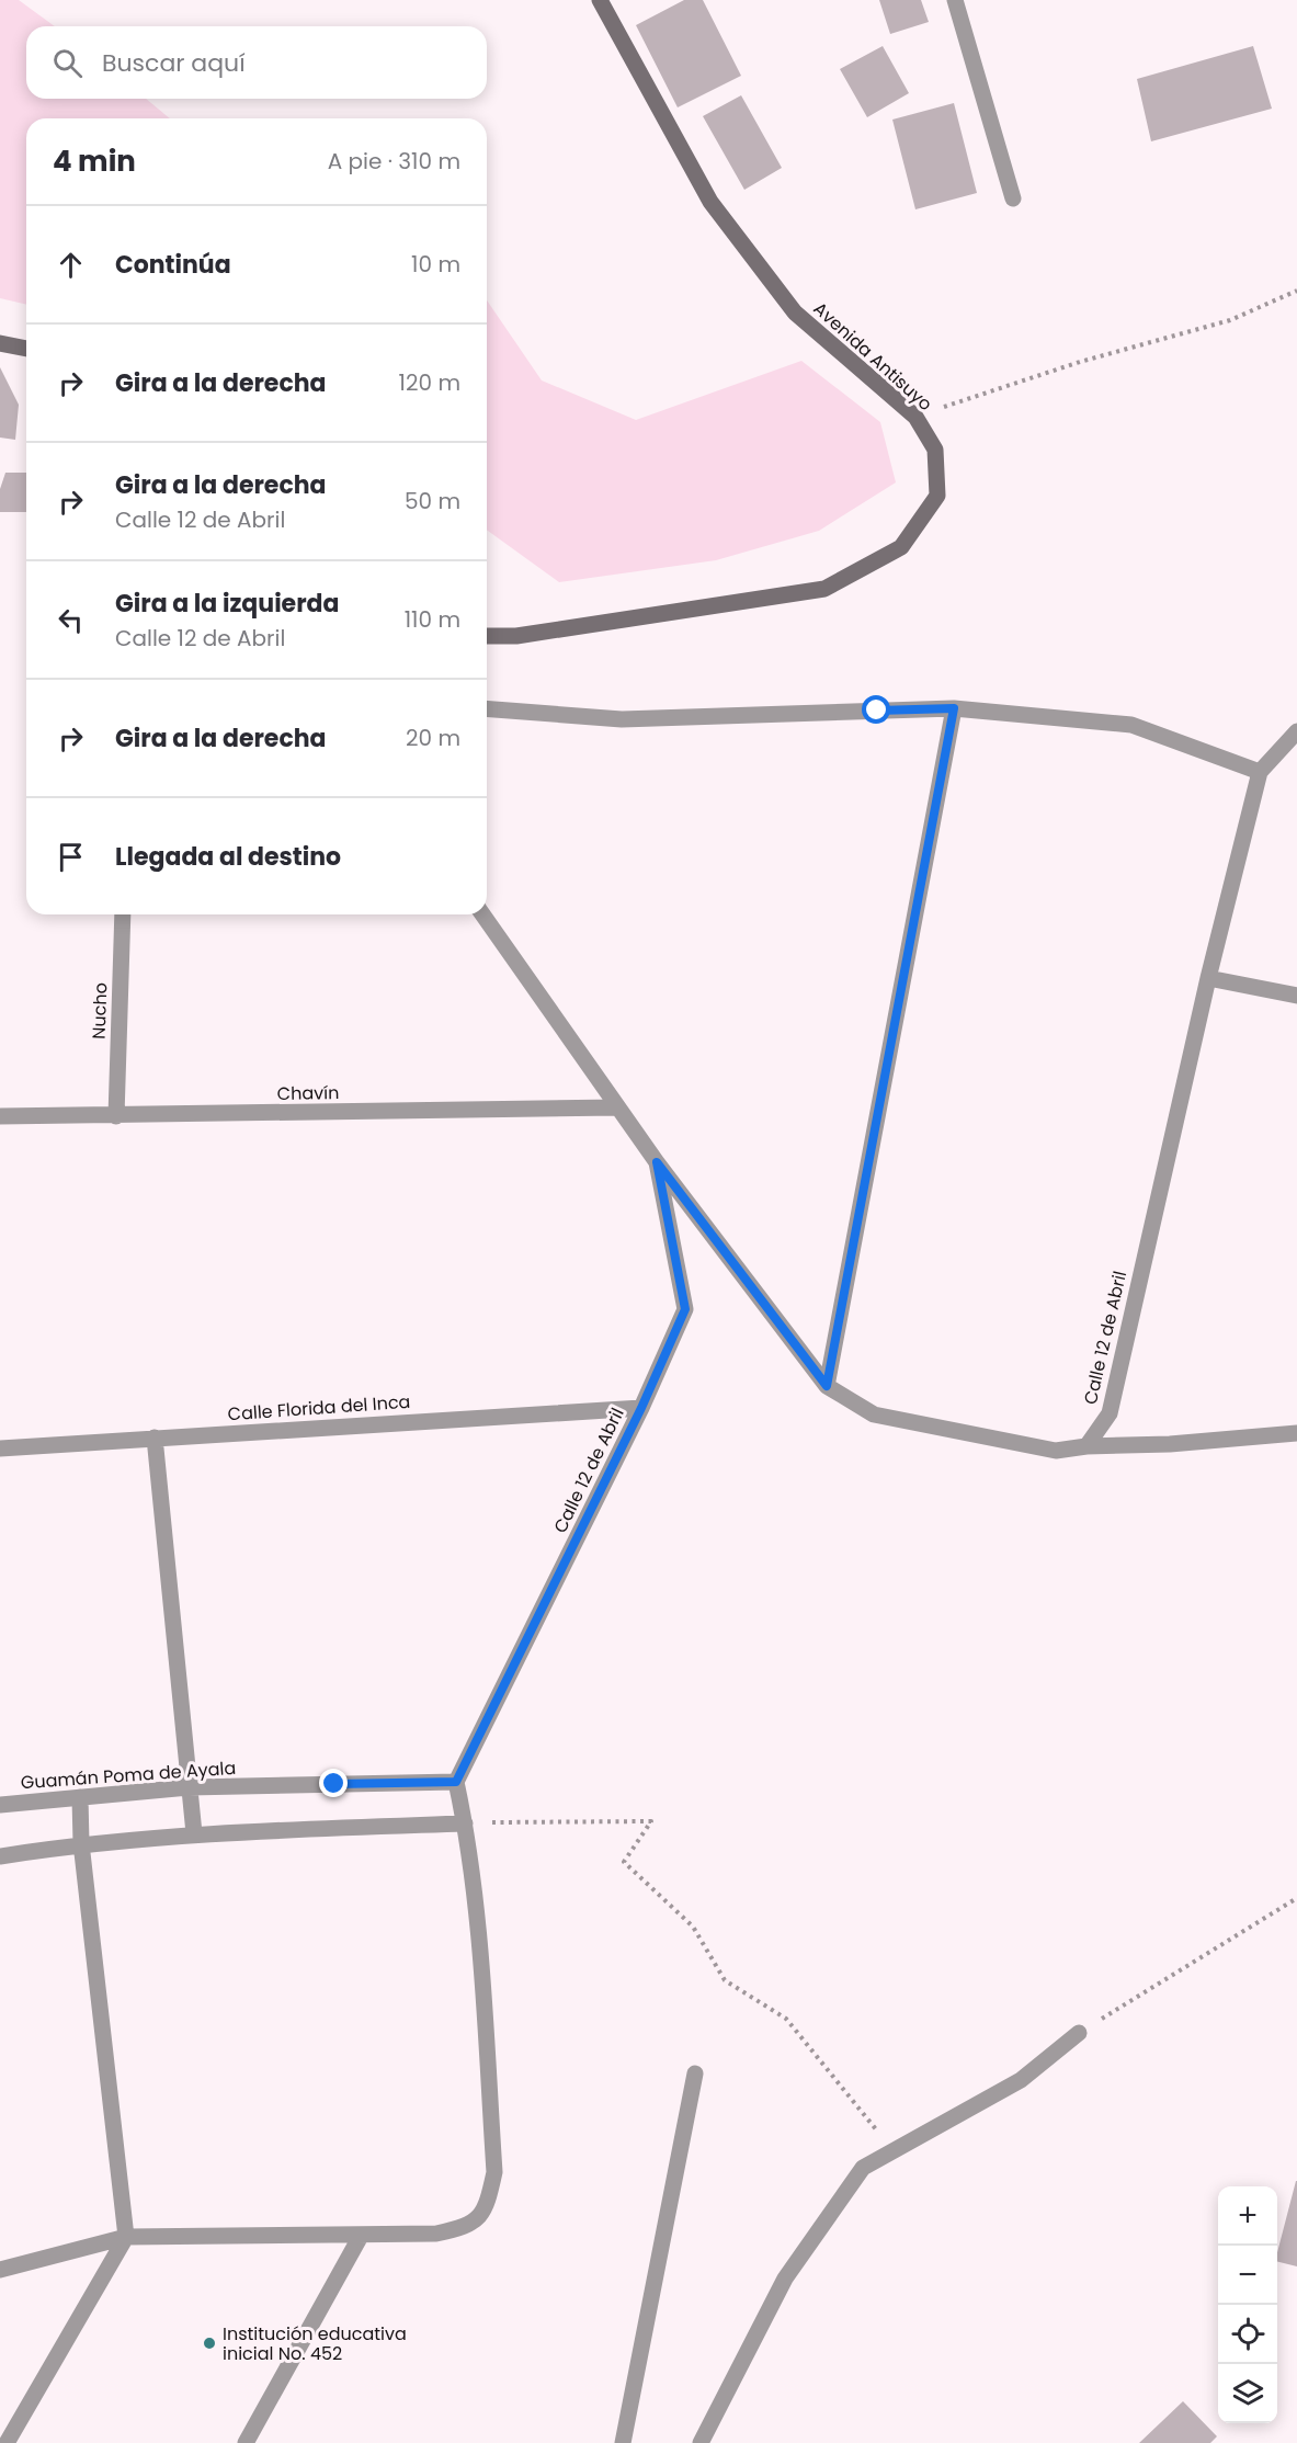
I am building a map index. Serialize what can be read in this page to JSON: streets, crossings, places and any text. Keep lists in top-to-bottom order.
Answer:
{
  "streets": {
    "street": [
      "Avenida Antisuyo",
      "Nucho",
      "Chavín",
      "Calle 12 de Abril",
      "Calle Florida del Inca",
      "Guamán Poma de Ayala"
    ]
  },
  "crossings": [
    ["Nucho", "Chavín"],
    ["Chavín", "Calle 12 de Abril"],
    ["Calle 12 de Abril", "Calle Florida del Inca"],
    ["Calle 12 de Abril", "Guamán Poma de Ayala"]
  ],
  "places": ["Institución educativa inicial No. 452"],
  "page": {
    "search": "Buscar aquí",
    "heading": ["4 min", "A pie · 310 m"],
    "list": [
      ["Continúa", "10 m"],
      ["Gira a la derecha", "120 m"],
      ["Gira a la derecha", "Calle 12 de Abril", "50 m"],
      ["Gira a la izquierda", "Calle 12 de Abril", "110 m"],
      ["Gira a la derecha", "20 m"],
      "Llegada al destino"
    ],
    "map_buttons": ["+", "−"]
  }
}
